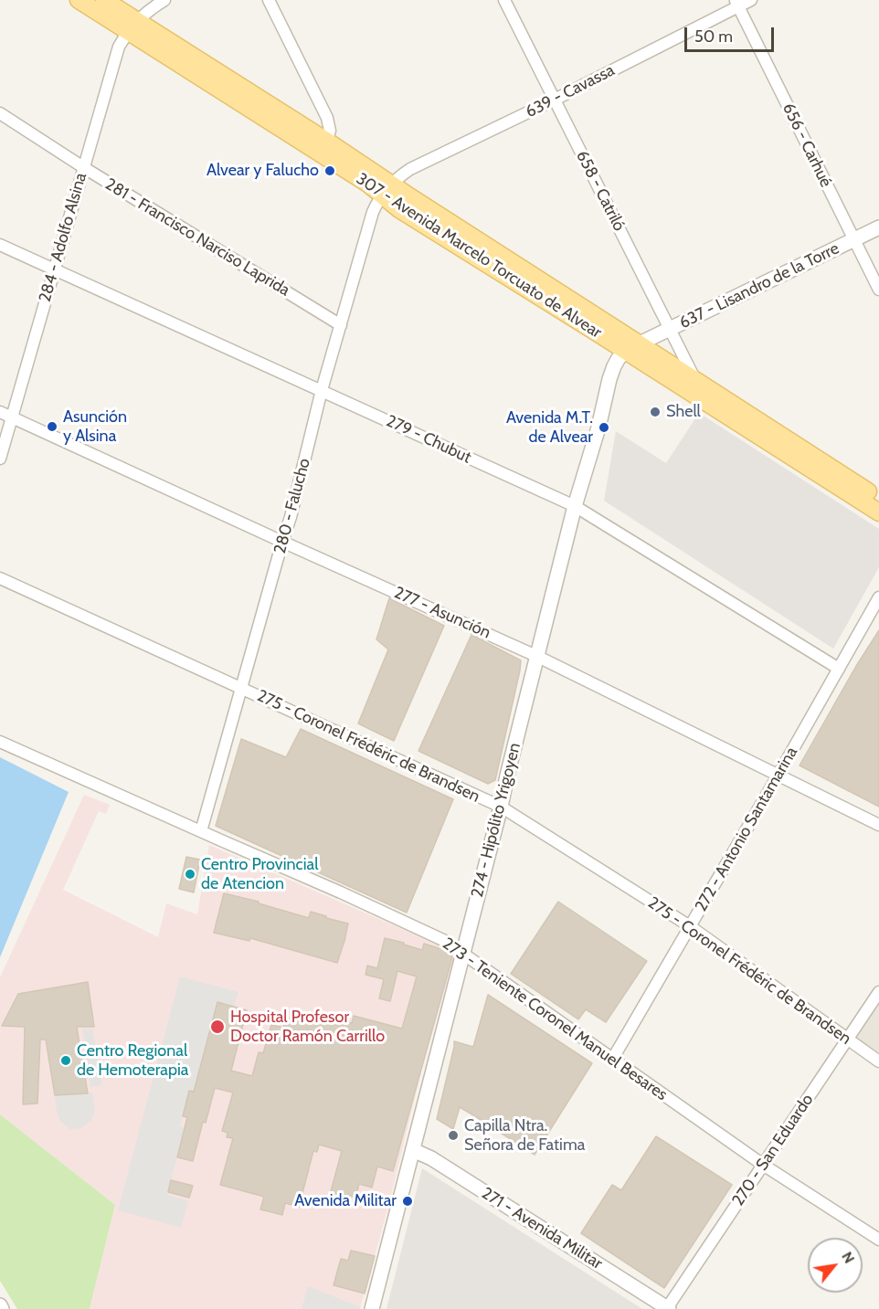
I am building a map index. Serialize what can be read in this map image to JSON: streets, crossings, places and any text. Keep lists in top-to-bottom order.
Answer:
{
  "streets": {
    "main road": ["307 - Avenida Marcelo Torcuato de Alvear"],
    "street": [
      "639 - Cavassa",
      "656 - Carhué",
      "658 - Catriló",
      "284 - Adolfo Alsina",
      "281 - Francisco Narciso Laprida",
      "637 - Lisandro de la Torre",
      "279 - Chubut",
      "280 - Falucho",
      "277 - Asunción",
      "275 - Coronel Frédéric de Brandsen",
      "274 - Hipólito Yrigoyen",
      "272 - Antonio Santamarina",
      "273 - Teniente Coronel Manuel Besares",
      "270 - San Eduardo",
      "271 - Avenida Militar"
    ]
  },
  "crossings": [
    ["639 - Cavassa", "656 - Carhué"],
    ["639 - Cavassa", "658 - Catriló"],
    ["639 - Cavassa", "307 - Avenida Marcelo Torcuato de Alvear"],
    ["639 - Cavassa", "280 - Falucho"],
    ["656 - Carhué", "637 - Lisandro de la Torre"],
    ["658 - Catriló", "307 - Avenida Marcelo Torcuato de Alvear"],
    ["658 - Catriló", "637 - Lisandro de la Torre"],
    ["284 - Adolfo Alsina", "281 - Francisco Narciso Laprida"],
    ["284 - Adolfo Alsina", "307 - Avenida Marcelo Torcuato de Alvear"],
    ["284 - Adolfo Alsina", "279 - Chubut"],
    ["284 - Adolfo Alsina", "277 - Asunción"],
    ["281 - Francisco Narciso Laprida", "280 - Falucho"],
    ["307 - Avenida Marcelo Torcuato de Alvear", "637 - Lisandro de la Torre"],
    ["307 - Avenida Marcelo Torcuato de Alvear", "280 - Falucho"],
    ["307 - Avenida Marcelo Torcuato de Alvear", "274 - Hipólito Yrigoyen"],
    ["637 - Lisandro de la Torre", "274 - Hipólito Yrigoyen"],
    ["279 - Chubut", "280 - Falucho"],
    ["279 - Chubut", "274 - Hipólito Yrigoyen"],
    ["279 - Chubut", "272 - Antonio Santamarina"],
    ["280 - Falucho", "277 - Asunción"],
    ["280 - Falucho", "275 - Coronel Frédéric de Brandsen"],
    ["280 - Falucho", "273 - Teniente Coronel Manuel Besares"],
    ["277 - Asunción", "274 - Hipólito Yrigoyen"],
    ["277 - Asunción", "272 - Antonio Santamarina"],
    ["275 - Coronel Frédéric de Brandsen", "274 - Hipólito Yrigoyen"],
    ["275 - Coronel Frédéric de Brandsen", "272 - Antonio Santamarina"],
    ["275 - Coronel Frédéric de Brandsen", "270 - San Eduardo"],
    ["274 - Hipólito Yrigoyen", "273 - Teniente Coronel Manuel Besares"],
    ["274 - Hipólito Yrigoyen", "271 - Avenida Militar"],
    ["272 - Antonio Santamarina", "273 - Teniente Coronel Manuel Besares"],
    ["273 - Teniente Coronel Manuel Besares", "270 - San Eduardo"],
    ["270 - San Eduardo", "271 - Avenida Militar"]
  ],
  "places": [
    "Alvear y Falucho",
    "Shell",
    "Asunción y Alsina",
    "Avenida M.T. de Alvear",
    "Centro Provincial de Atencion",
    "Hospital Profesor Doctor Ramón Carrillo",
    "Centro Regional de Hemoterapia",
    "Capilla Ntra. Señora de Fatima",
    "Avenida Militar"
  ],
  "scale_bar": "50 m",
  "north": "top right"
}
